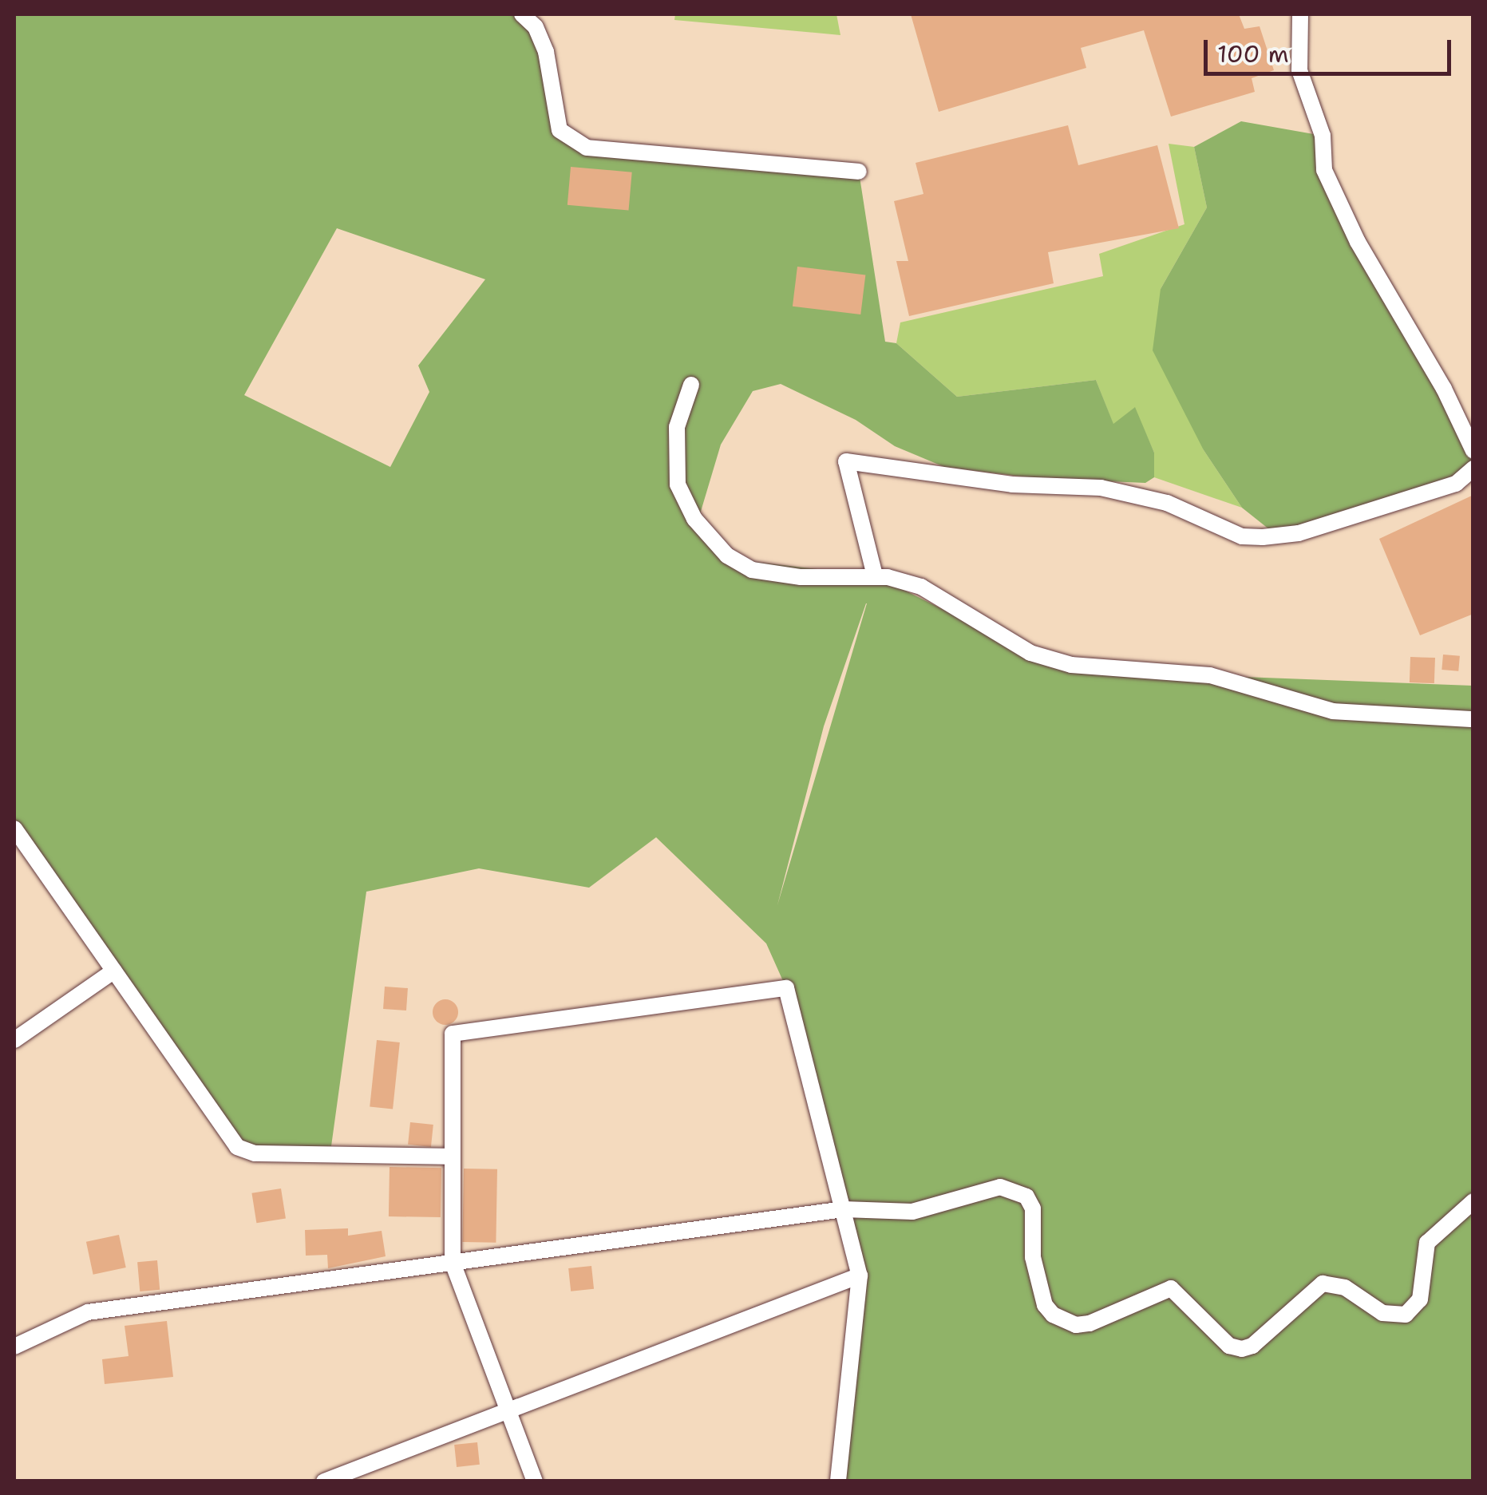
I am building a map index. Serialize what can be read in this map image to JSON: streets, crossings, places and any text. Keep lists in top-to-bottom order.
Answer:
{
  "scale_bar": "100 m"
}
